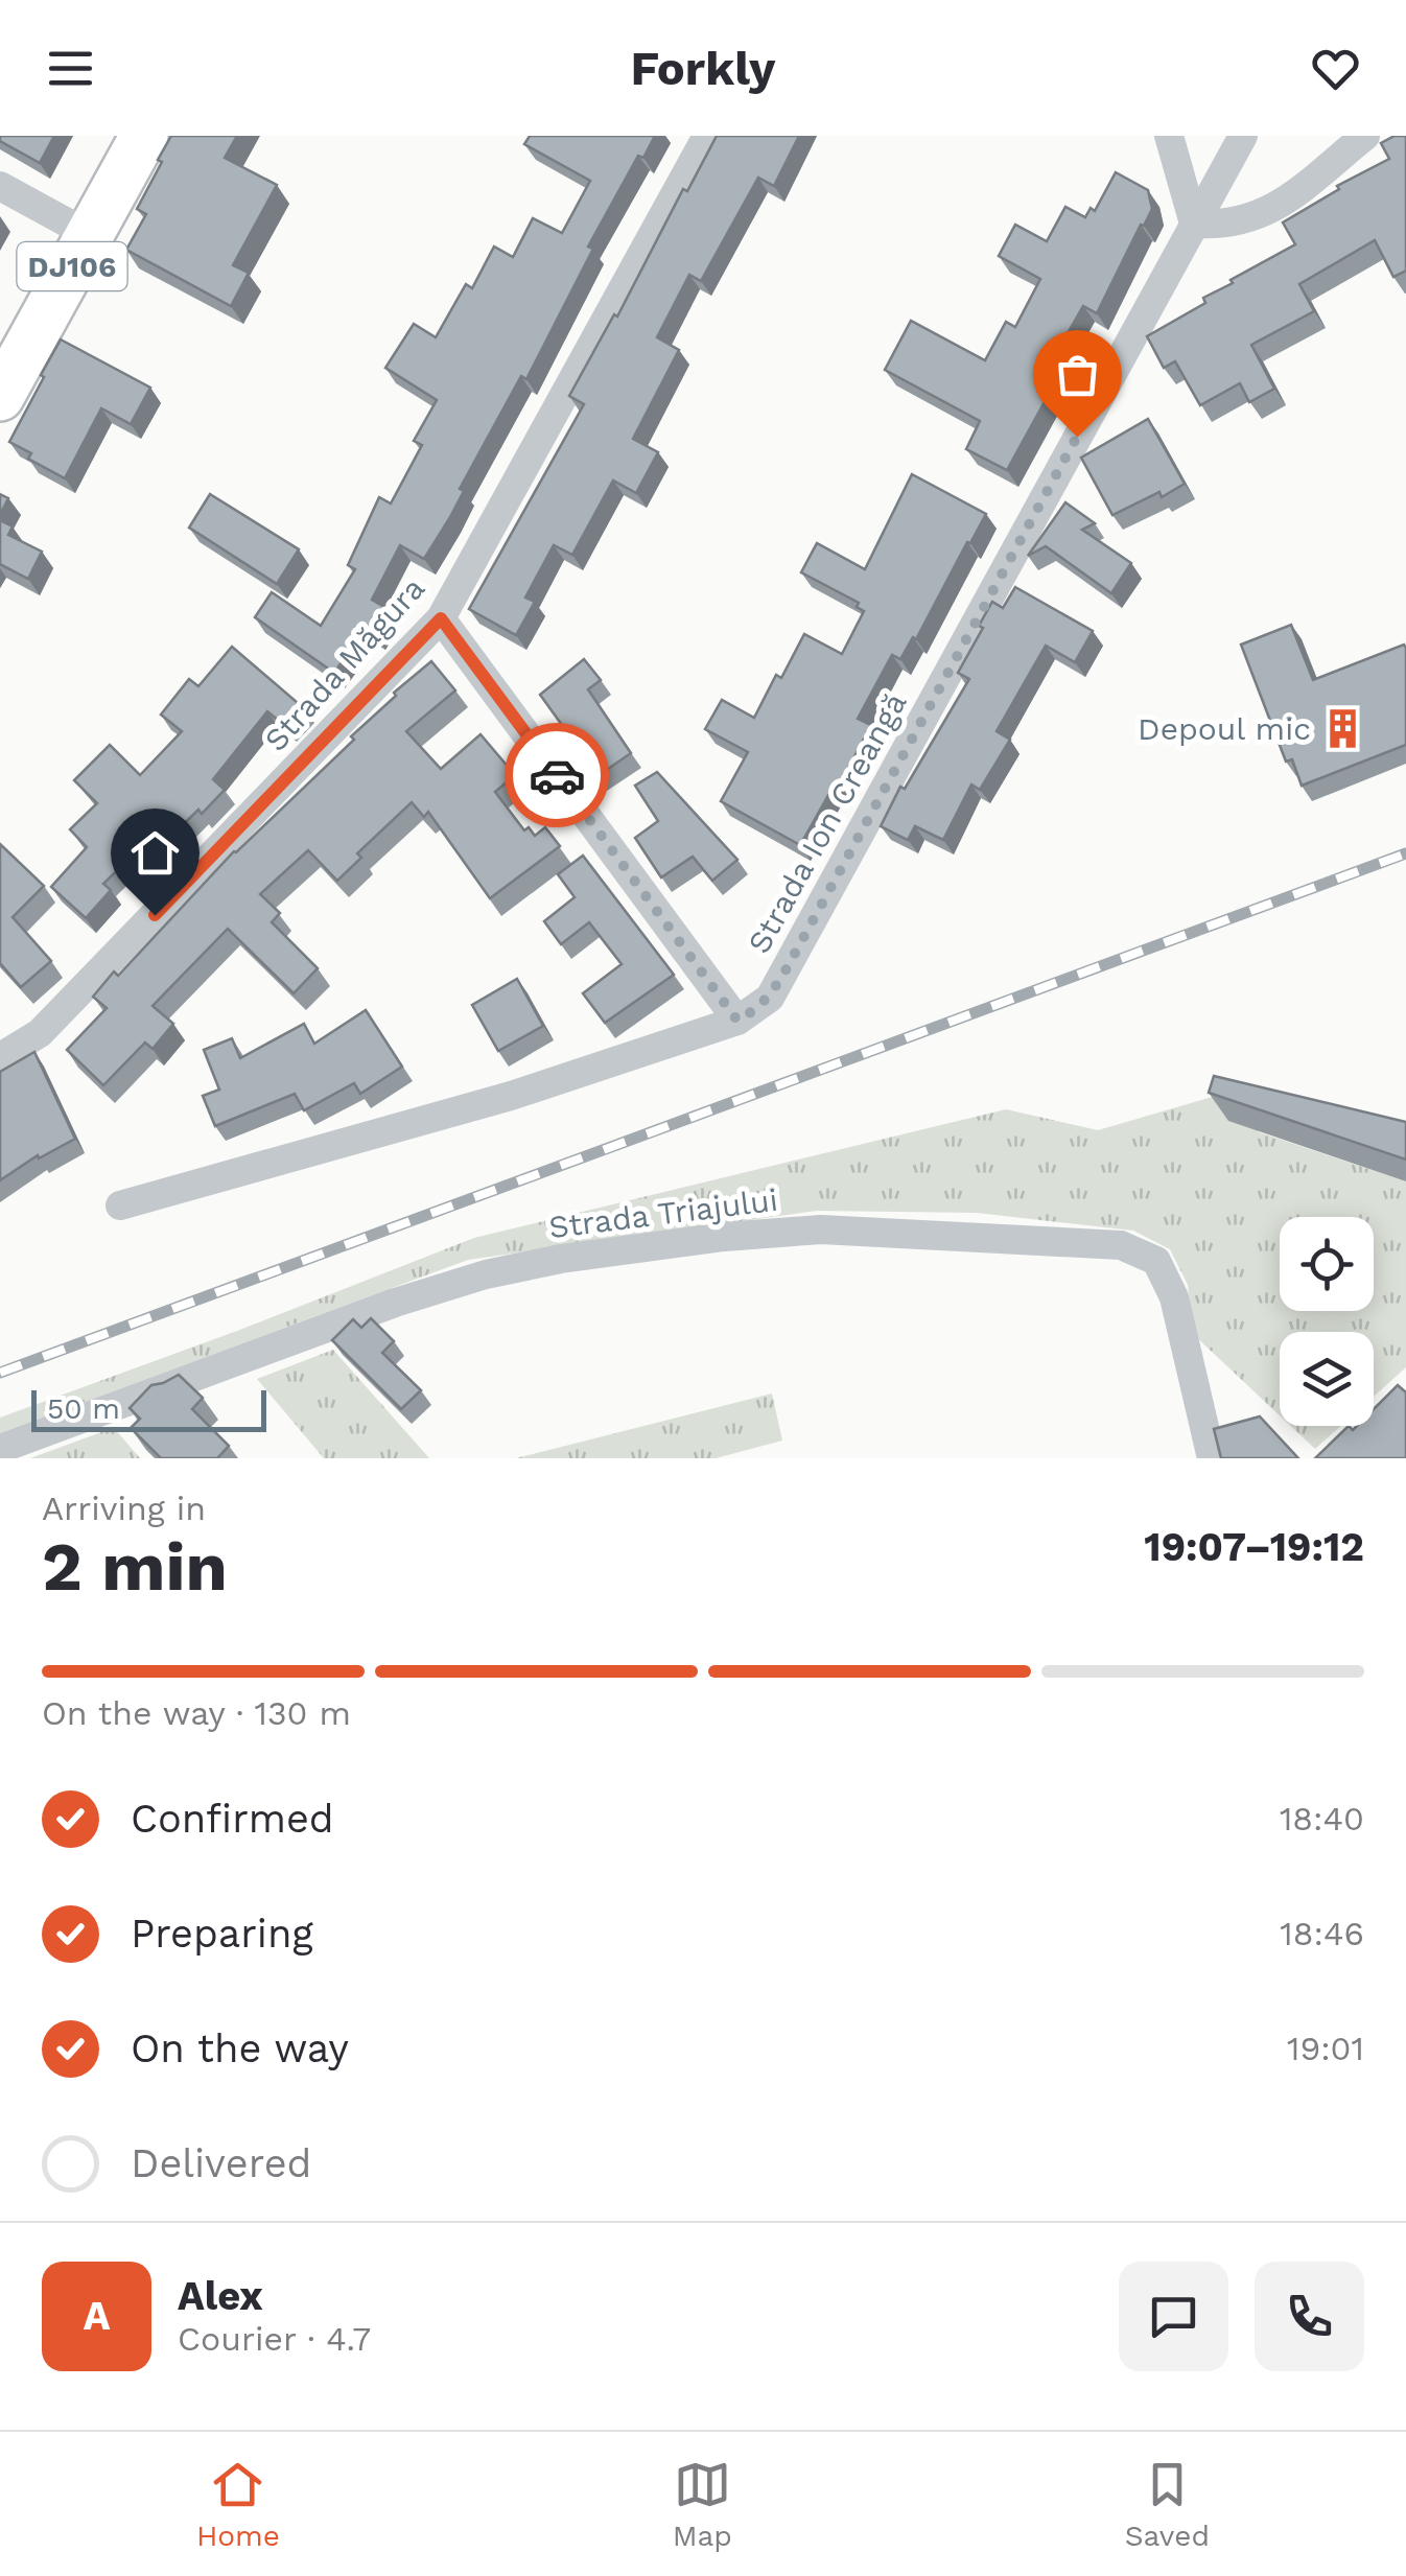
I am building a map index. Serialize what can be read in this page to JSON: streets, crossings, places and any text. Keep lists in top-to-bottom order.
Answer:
{
  "streets": {
    "main road": ["DJ106"],
    "street": ["Strada Măgura", "Strada Ion Creangă", "Strada Triajului"]
  },
  "places": {
    "building": ["Depoul mic"]
  },
  "scale_bar": "50 m",
  "page": {
    "header": "Forkly",
    "scale": "50 m",
    "heading": ["2 min", "Arriving in", "19:07–19:12"],
    "panel": ["Alex", "Courier · 4.7"],
    "bar": "On the way · 130 m",
    "list": [
      ["Confirmed", "18:40"],
      ["Preparing", "18:46"],
      ["On the way", "19:01"],
      "Delivered"
    ],
    "round": "A",
    "tabs": ["Home", "Map", "Saved"]
  }
}
